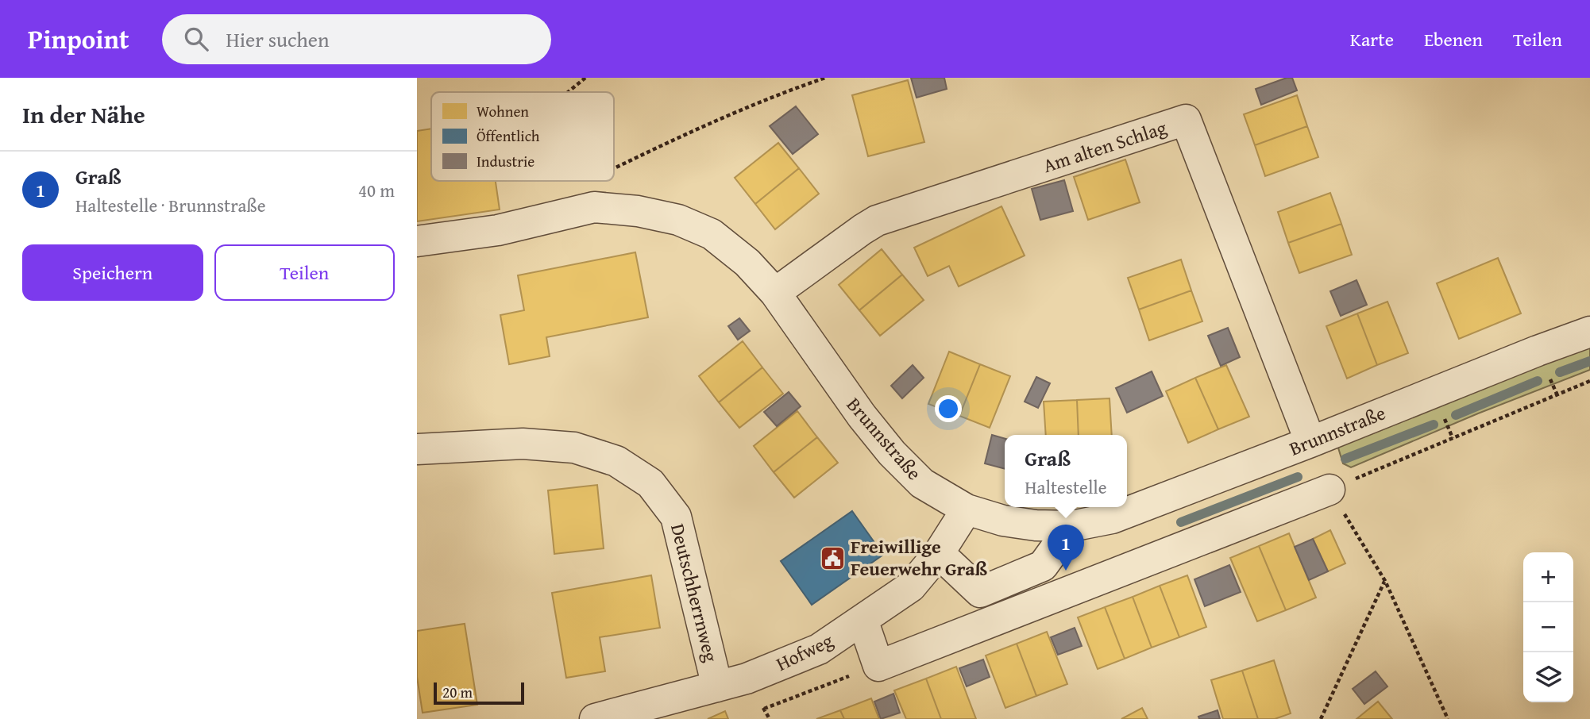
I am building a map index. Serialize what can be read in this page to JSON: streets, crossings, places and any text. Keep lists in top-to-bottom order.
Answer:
{
  "streets": {
    "street": [
      "Am alten Schlag",
      "Brunnstraße",
      "Deutschherrnweg",
      "Hofweg"
    ]
  },
  "crossings": [
    ["Am alten Schlag", "Brunnstraße"],
    ["Brunnstraße", "Hofweg"],
    ["Deutschherrnweg", "Hofweg"]
  ],
  "places": {
    "public building": ["Freiwillige Feuerwehr Graß"]
  },
  "legend": ["Wohnen", "Öffentlich", "Industrie"],
  "scale_bar": "20 m",
  "page": {
    "header": "Pinpoint",
    "search": "Hier suchen",
    "nav": ["Karte", "Ebenen", "Teilen"],
    "heading": "In der Nähe",
    "list": [
      {
        "mark": "1",
        "name": "Graß",
        "note": "Haltestelle · Brunnstraße",
        "value": "40 m"
      }
    ],
    "buttons": ["Speichern", "Teilen"],
    "popup": ["Graß", "Haltestelle"],
    "pins": "1",
    "map_buttons": ["+", "−"],
    "scale": "20 m"
  }
}
